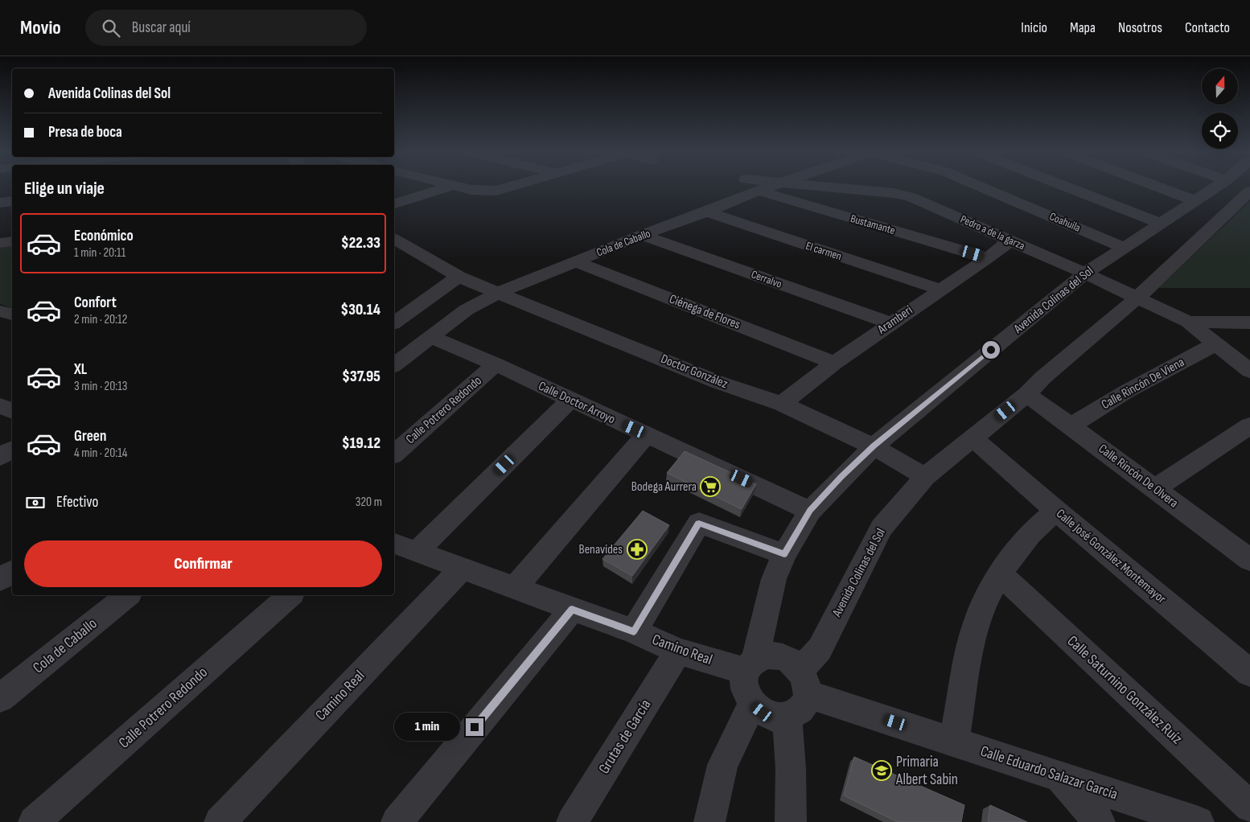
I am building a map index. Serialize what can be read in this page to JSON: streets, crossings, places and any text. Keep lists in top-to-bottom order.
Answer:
{
  "streets": {
    "street": [
      "Coahuila",
      "Bustamante",
      "Pedro a de la garza",
      "Cola de Caballo",
      "El carmen",
      "Cerralvo",
      "Avenida Colinas del Sol",
      "Ciénega de Flores",
      "Aramberi",
      "Doctor González",
      "Calle Rincón De Viena",
      "Calle Doctor Arroyo",
      "Calle Potrero Redondo",
      "Calle Rincón De Olvera",
      "Calle José González Montemayor",
      "Camino Real",
      "Calle Saturnino González Ruíz",
      "Grutas de García",
      "Calle Eduardo Salazar García"
    ]
  },
  "crossings": [
    ["Coahuila", "Avenida Colinas del Sol"],
    ["Bustamante", "Cola de Caballo"],
    ["Bustamante", "Aramberi"],
    ["Pedro a de la garza", "Avenida Colinas del Sol"],
    ["Pedro a de la garza", "Aramberi"],
    ["Cola de Caballo", "El carmen"],
    ["Cola de Caballo", "Cerralvo"],
    ["Cola de Caballo", "Ciénega de Flores"],
    ["Cola de Caballo", "Doctor González"],
    ["Cola de Caballo", "Calle Doctor Arroyo"],
    ["El carmen", "Aramberi"],
    ["Cerralvo", "Aramberi"],
    ["Avenida Colinas del Sol", "Doctor González"],
    ["Avenida Colinas del Sol", "Calle Doctor Arroyo"],
    ["Avenida Colinas del Sol", "Calle Rincón De Olvera"],
    ["Avenida Colinas del Sol", "Calle José González Montemayor"],
    ["Avenida Colinas del Sol", "Camino Real"],
    ["Avenida Colinas del Sol", "Calle Eduardo Salazar García"],
    ["Ciénega de Flores", "Aramberi"],
    ["Aramberi", "Doctor González"],
    ["Calle Rincón De Viena", "Calle Rincón De Olvera"],
    ["Calle Doctor Arroyo", "Calle Potrero Redondo"],
    ["Camino Real", "Grutas de García"],
    ["Camino Real", "Calle Eduardo Salazar García"]
  ],
  "places": {
    "supermarket": ["Bodega Aurrera"],
    "pharmacy": ["Benavides"],
    "school or university": ["Primaria Albert Sabin"]
  },
  "north": "top",
  "page": {
    "header": "Movio",
    "search": "Buscar aquí",
    "nav": [
      "Inicio",
      "Mapa",
      "Nosotros",
      "Contacto"
    ],
    "banner": ["Avenida Colinas del Sol", "Presa de boca"],
    "heading": "Elige un viaje",
    "list": [
      {
        "name": "Económico",
        "note": "1 min · 20:11",
        "value": "$22.33"
      },
      {
        "name": "Confort",
        "note": "2 min · 20:12",
        "value": "$30.14"
      },
      {
        "name": "XL",
        "note": "3 min · 20:13",
        "value": "$37.95"
      },
      {
        "name": "Green",
        "note": "4 min · 20:14",
        "value": "$19.12"
      }
    ],
    "pay": ["Efectivo", "320 m"],
    "buttons": "Confirmar",
    "bubble": "1 min"
  }
}
